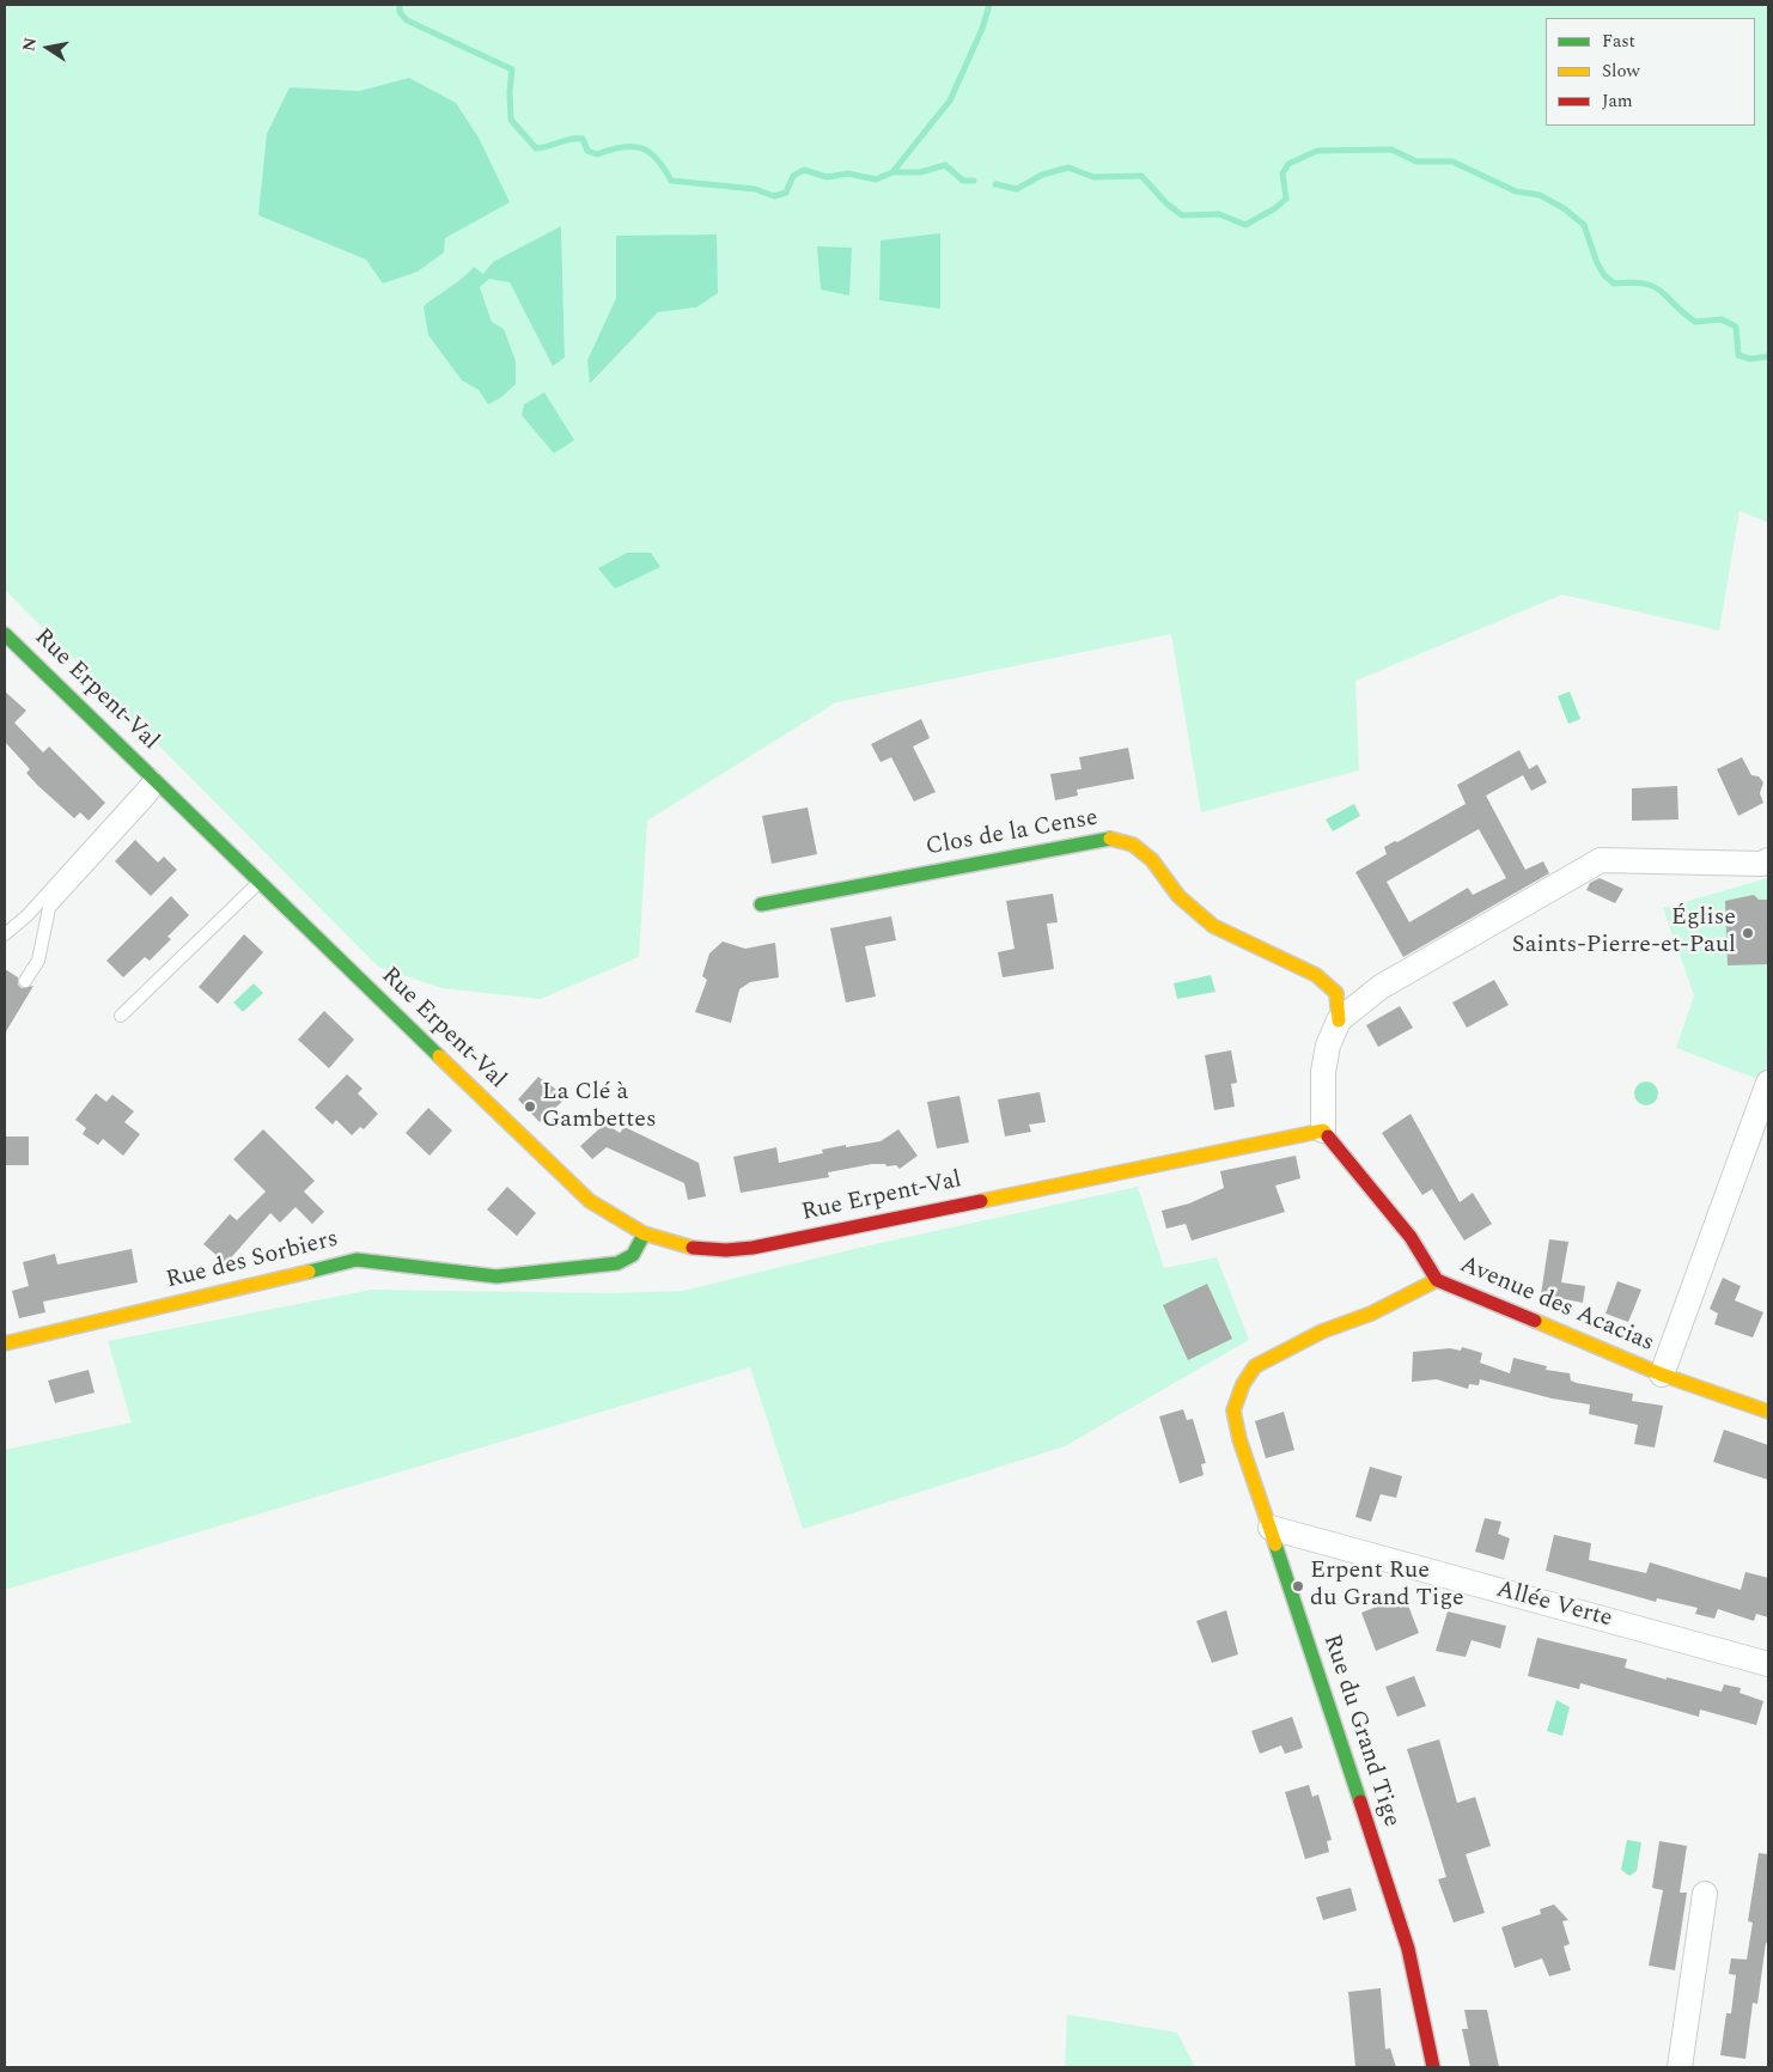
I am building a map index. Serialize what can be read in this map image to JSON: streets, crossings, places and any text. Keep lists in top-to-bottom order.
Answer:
{
  "streets": {
    "street": [
      "Rue Erpent-Val",
      "Clos de la Cense",
      "Rue des Sorbiers",
      "Avenue des Acacias",
      "Allée Verte",
      "Rue du Grand Tige"
    ]
  },
  "crossings": [
    ["Rue Erpent-Val", "Rue des Sorbiers"],
    ["Rue Erpent-Val", "Avenue des Acacias"],
    ["Avenue des Acacias", "Rue du Grand Tige"],
    ["Allée Verte", "Rue du Grand Tige"]
  ],
  "places": ["Église Saints-Pierre-et-Paul", "La Clé à Gambettes", "Erpent Rue du Grand Tige"],
  "legend": ["Fast", "Slow", "Jam"],
  "north": "left"
}
